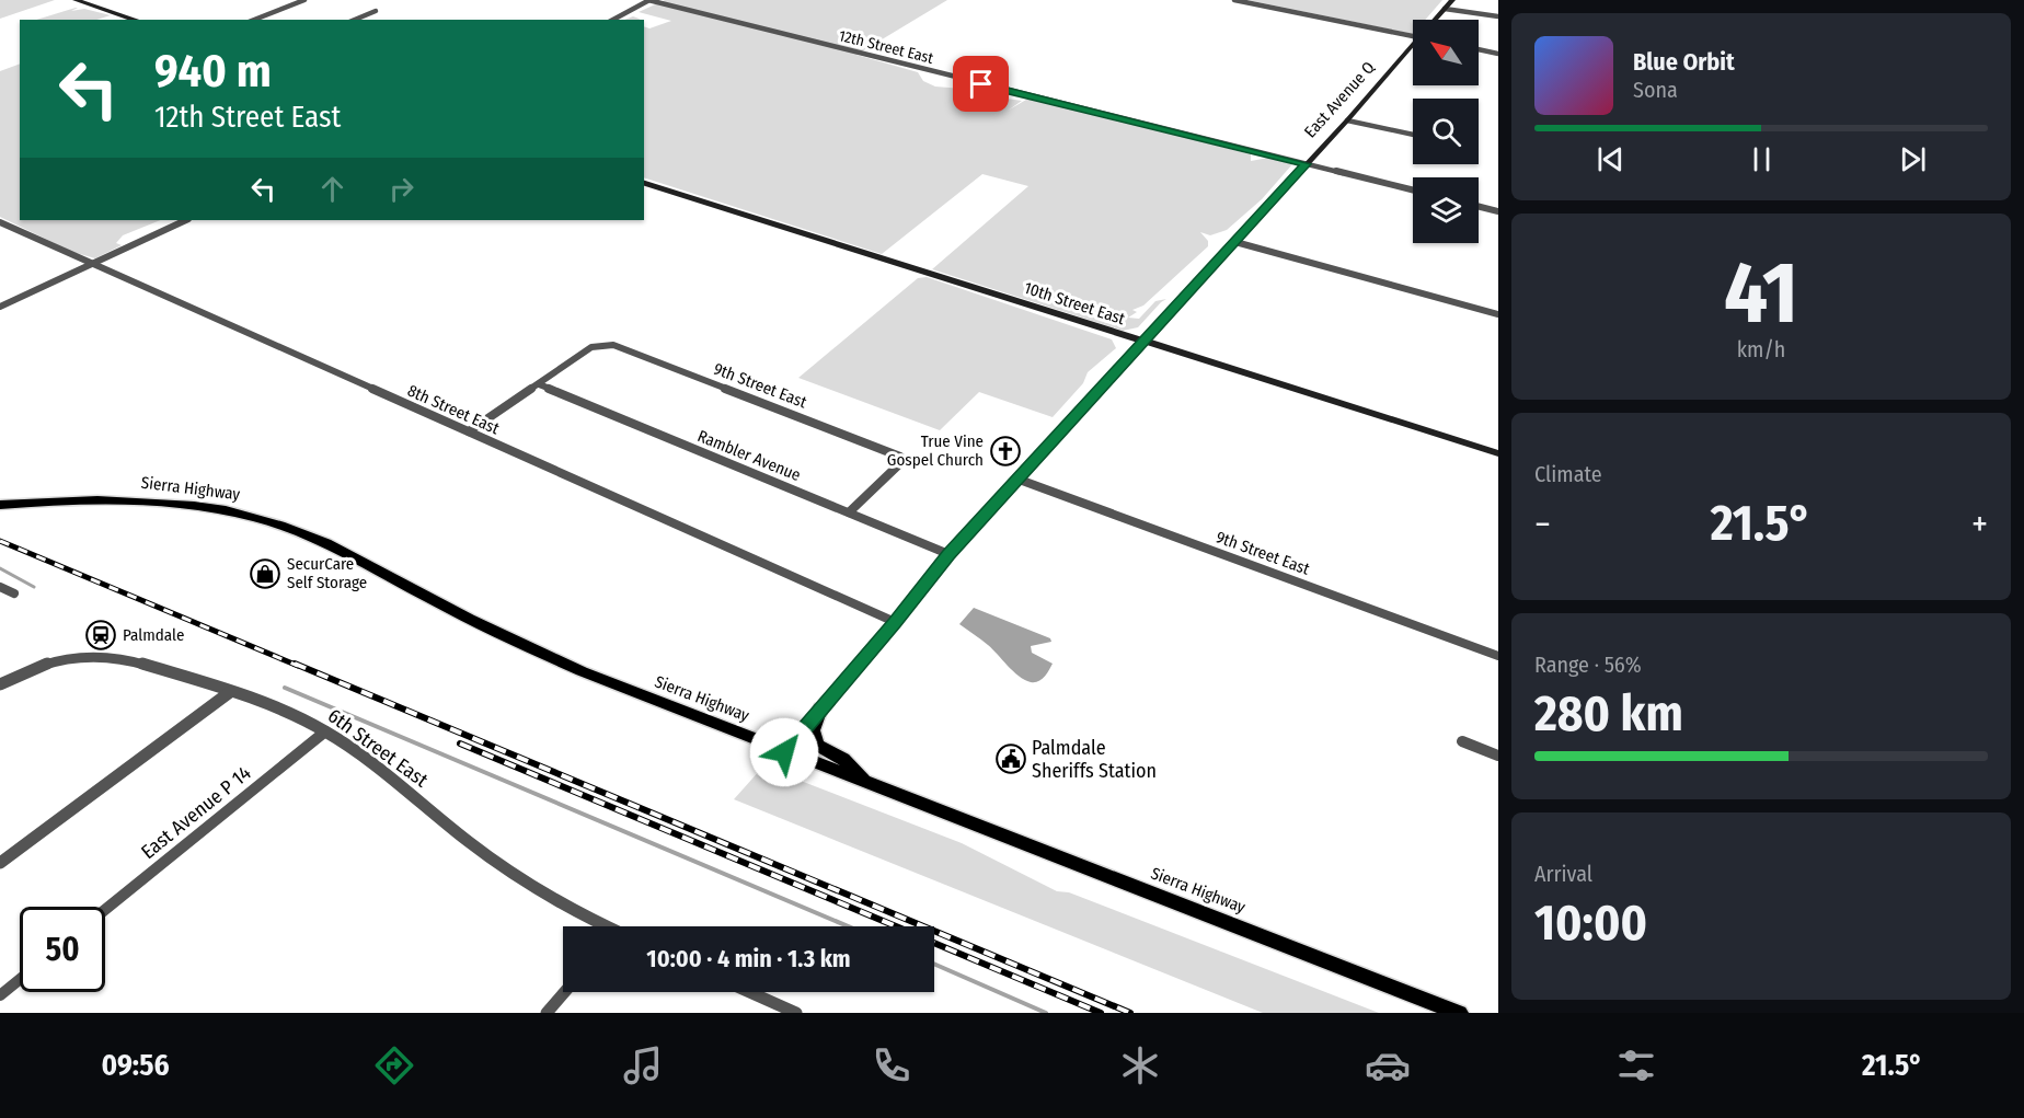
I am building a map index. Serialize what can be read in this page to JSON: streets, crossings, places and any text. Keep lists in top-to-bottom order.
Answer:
{
  "streets": {
    "main road": ["East Avenue Q", "10th Street East", "Sierra Highway"],
    "street": [
      "12th Street East",
      "9th Street East",
      "8th Street East",
      "Rambler Avenue",
      "6th Street East",
      "East Avenue P 14"
    ]
  },
  "crossings": [
    ["12th Street East", "East Avenue Q"],
    ["East Avenue Q", "10th Street East"],
    ["East Avenue Q", "9th Street East"],
    ["East Avenue Q", "8th Street East"],
    ["East Avenue Q", "Rambler Avenue"],
    ["East Avenue Q", "Sierra Highway"],
    ["9th Street East", "Rambler Avenue"],
    ["6th Street East", "East Avenue P 14"]
  ],
  "places": {
    "church": ["True Vine Gospel Church"],
    "shop": ["SecurCare Self Storage"],
    "station": ["Palmdale"],
    "public building": ["Palmdale Sheriffs Station"]
  },
  "north": "top left",
  "page": {
    "turn": ["940 m", "12th Street East"],
    "song": ["Blue Orbit", "Sona"],
    "tile": [
      ["41", "km/h"],
      "Climate",
      ["Range · 56%", "280 km"],
      ["Arrival", "10:00"]
    ],
    "heat": ["−", "21.5°", "+"],
    "limit": "50",
    "trip": "10:00 · 4 min · 1.3 km",
    "tabs": ["09:56", "21.5°"]
  }
}
